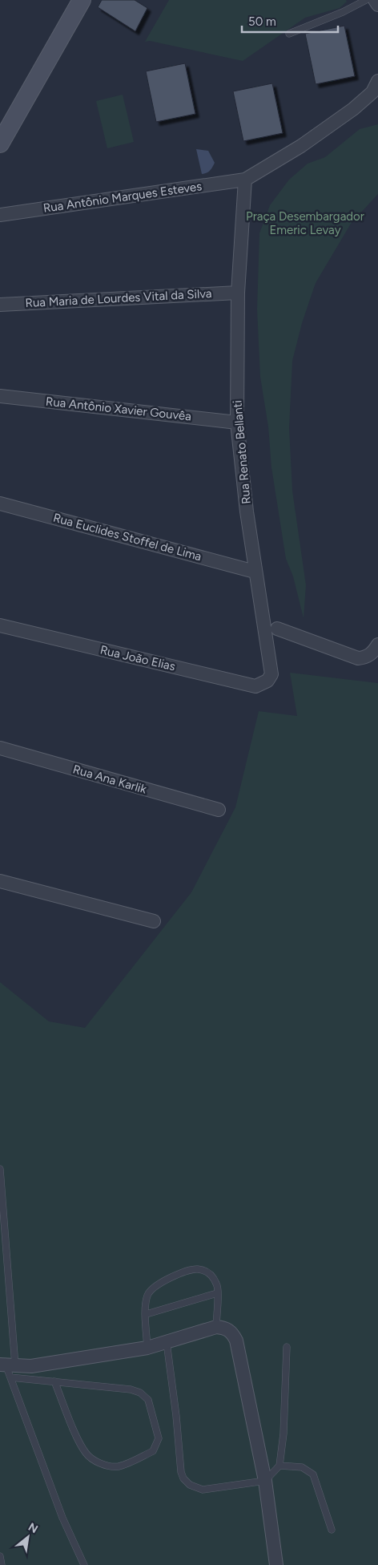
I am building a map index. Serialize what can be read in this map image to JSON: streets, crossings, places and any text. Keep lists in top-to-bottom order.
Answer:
{
  "streets": {
    "street": [
      "Rua Antônio Marques Esteves",
      "Rua Maria de Lourdes Vital da Silva",
      "Rua Antônio Xavier Gouvêa",
      "Rua Renato Bellanti",
      "Rua Euclides Stoffel de Lima",
      "Rua João Elias",
      "Rua Ana Karlik"
    ]
  },
  "crossings": [
    ["Rua Antônio Marques Esteves", "Rua Renato Bellanti"],
    ["Rua Maria de Lourdes Vital da Silva", "Rua Renato Bellanti"],
    ["Rua Antônio Xavier Gouvêa", "Rua Renato Bellanti"],
    ["Rua Renato Bellanti", "Rua Euclides Stoffel de Lima"],
    ["Rua Renato Bellanti", "Rua João Elias"]
  ],
  "parks": ["Praça Desembargador Emeric Levay"],
  "scale_bar": "50 m",
  "north": "top right"
}
